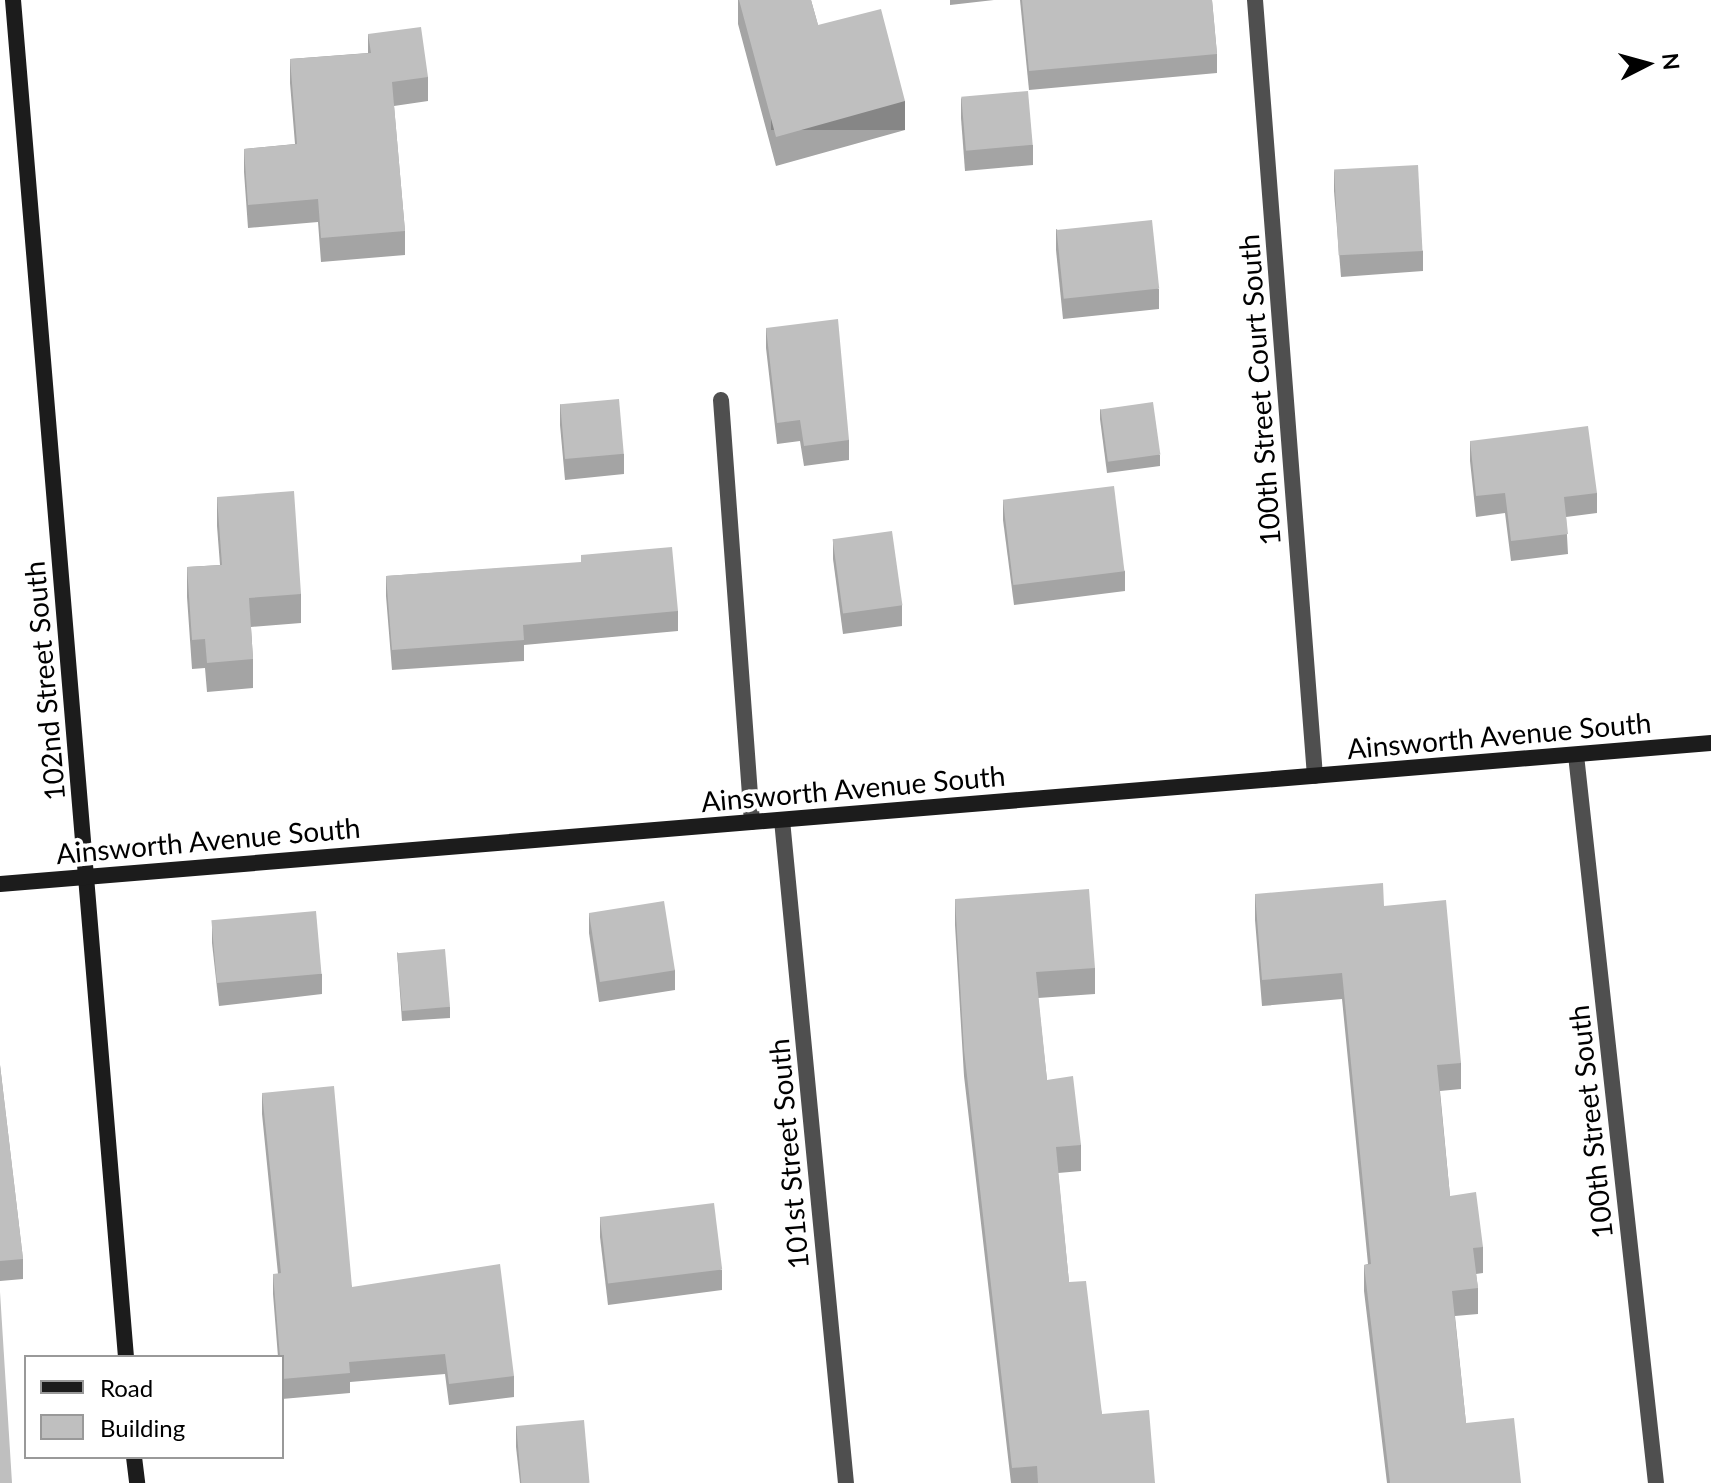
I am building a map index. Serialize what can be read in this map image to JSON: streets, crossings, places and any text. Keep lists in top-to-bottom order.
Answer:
{
  "streets": {
    "street": [
      "100th Street Court South",
      "102nd Street South",
      "Ainsworth Avenue South",
      "100th Street South",
      "101st Street South"
    ]
  },
  "crossings": [
    ["100th Street Court South", "Ainsworth Avenue South"],
    ["102nd Street South", "Ainsworth Avenue South"],
    ["Ainsworth Avenue South", "100th Street South"],
    ["Ainsworth Avenue South", "101st Street South"]
  ],
  "legend": ["Road", "Building"],
  "north": "right"
}
